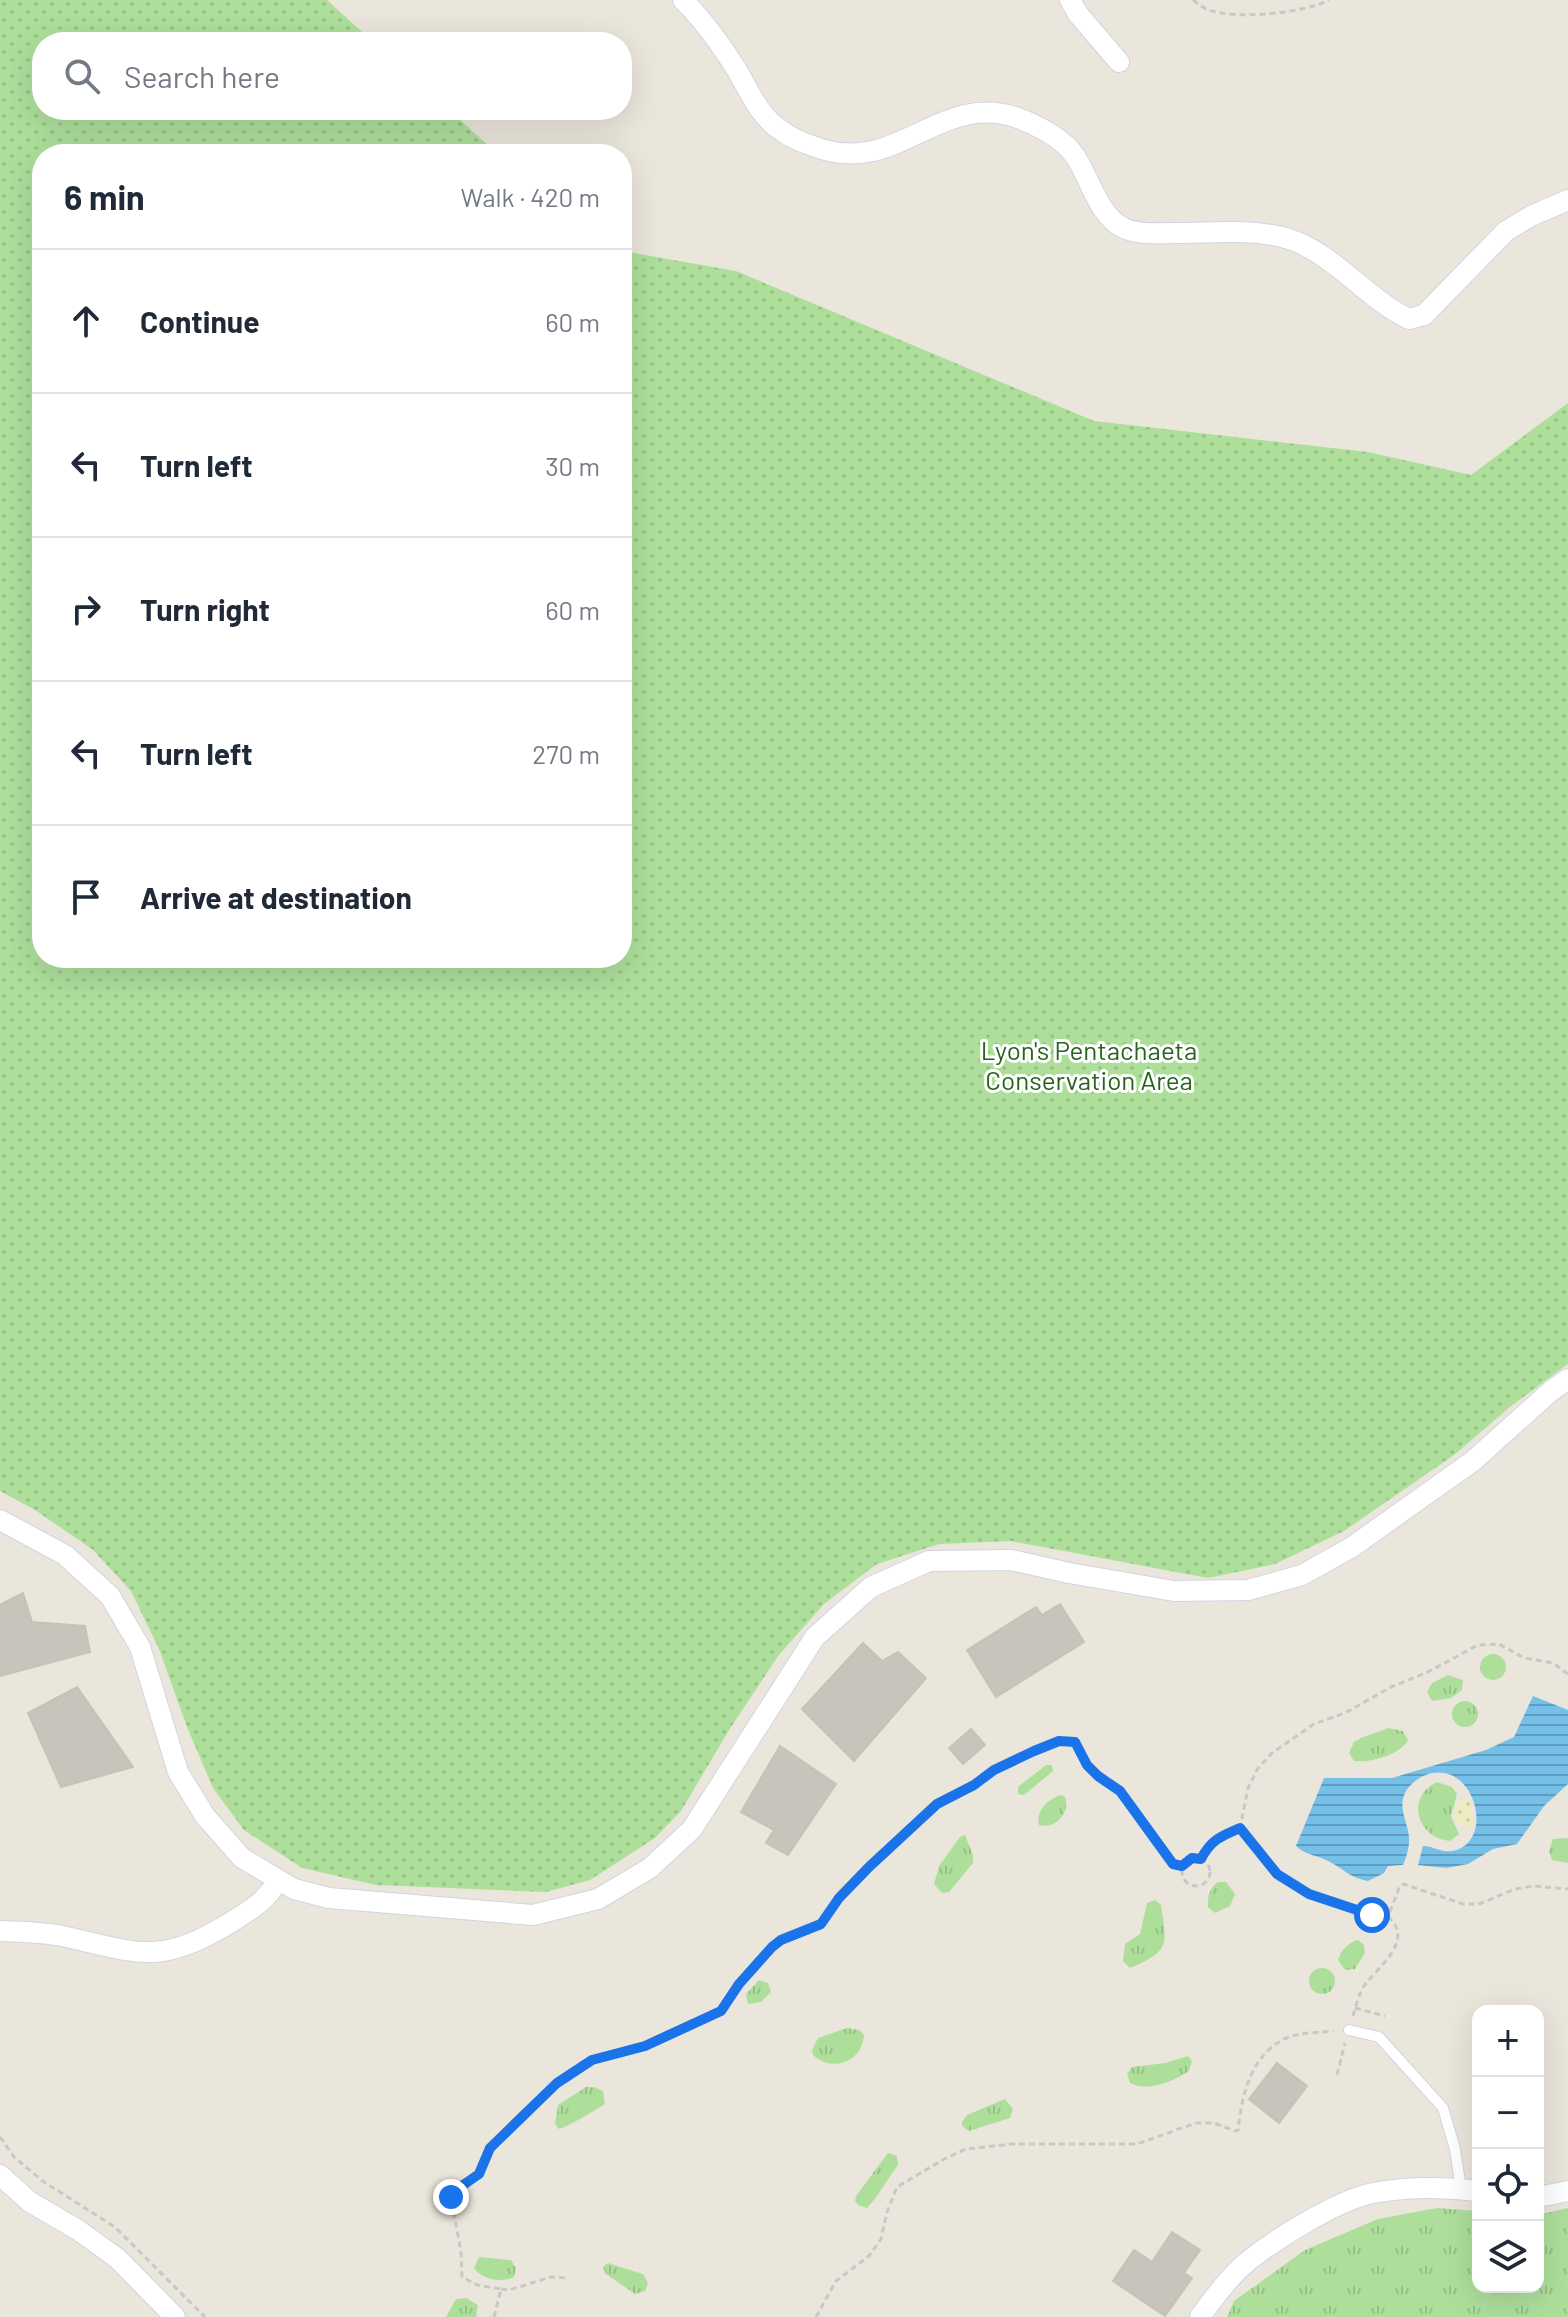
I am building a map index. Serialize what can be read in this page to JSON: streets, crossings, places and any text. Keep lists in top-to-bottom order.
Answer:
{
  "parks": ["Lyon's Pentachaeta Conservation Area"],
  "page": {
    "search": "Search here",
    "heading": ["6 min", "Walk · 420 m"],
    "list": [
      ["Continue", "60 m"],
      ["Turn left", "30 m"],
      ["Turn right", "60 m"],
      ["Turn left", "270 m"],
      "Arrive at destination"
    ],
    "map_buttons": ["+", "−"]
  }
}
